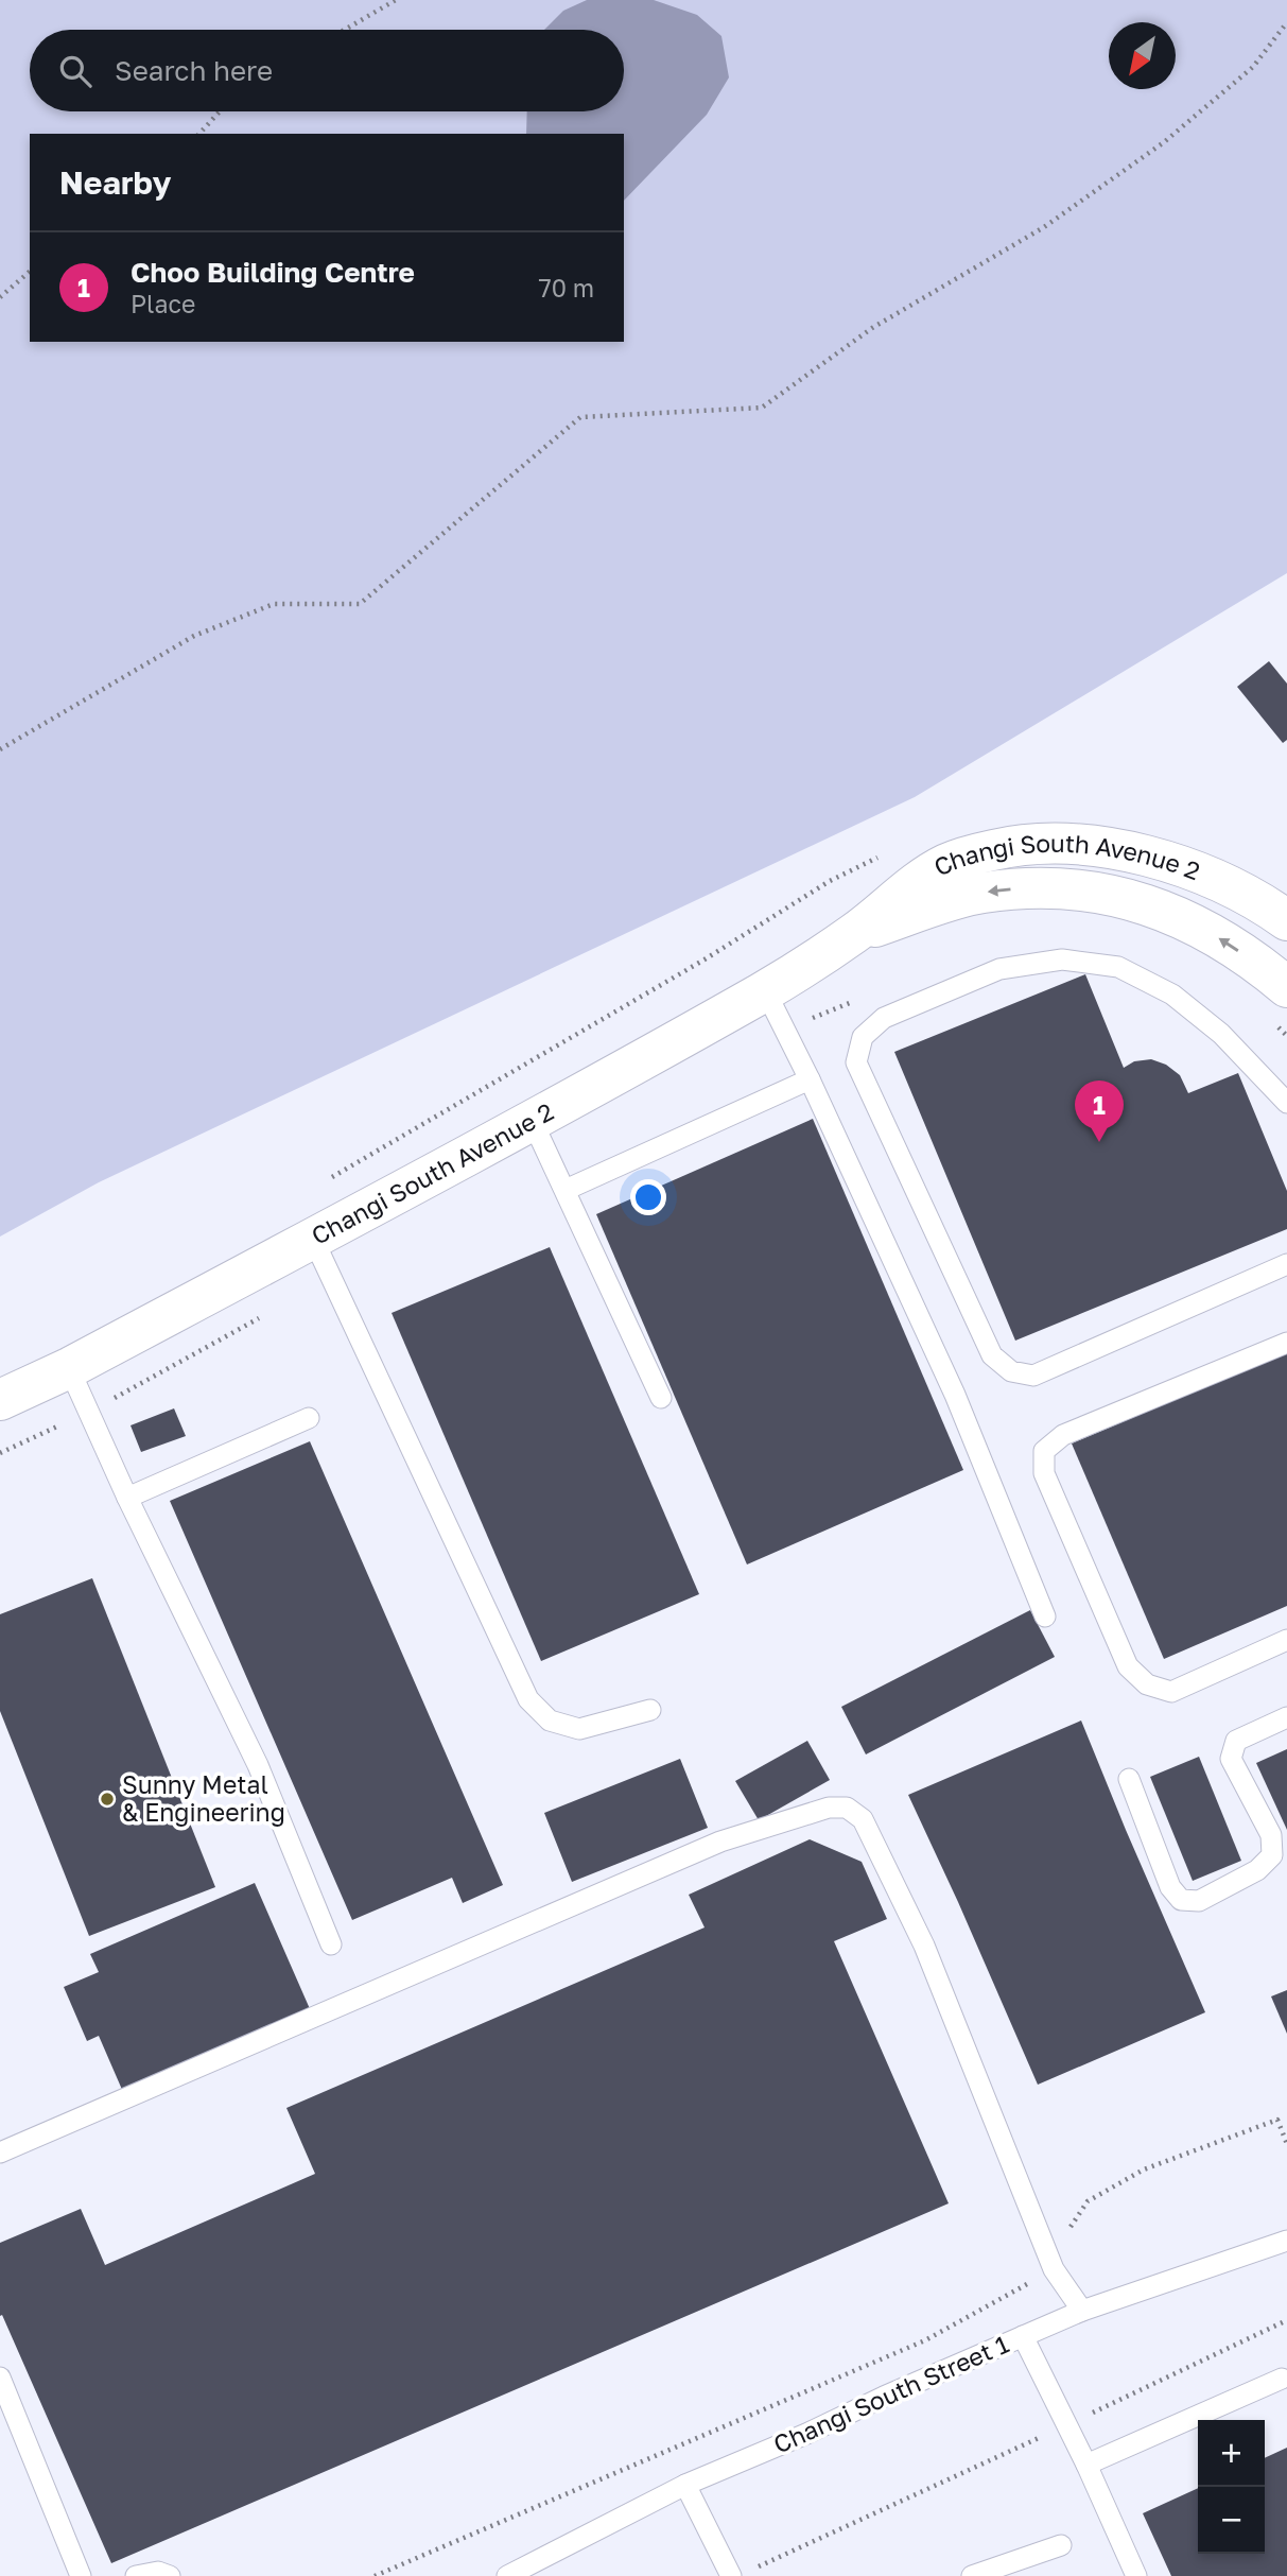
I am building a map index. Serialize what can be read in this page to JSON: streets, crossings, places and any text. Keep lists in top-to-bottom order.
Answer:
{
  "streets": {
    "street": ["Changi South Avenue 2"],
    "lane": ["Changi South Street 1"]
  },
  "places": ["Sunny Metal & Engineering"],
  "north": "bottom left",
  "page": {
    "search": "Search here",
    "heading": "Nearby",
    "list": [
      {
        "mark": "1",
        "name": "Choo Building Centre",
        "note": "Place",
        "value": "70 m"
      }
    ],
    "pins": "1",
    "map_buttons": ["+", "−"]
  }
}
